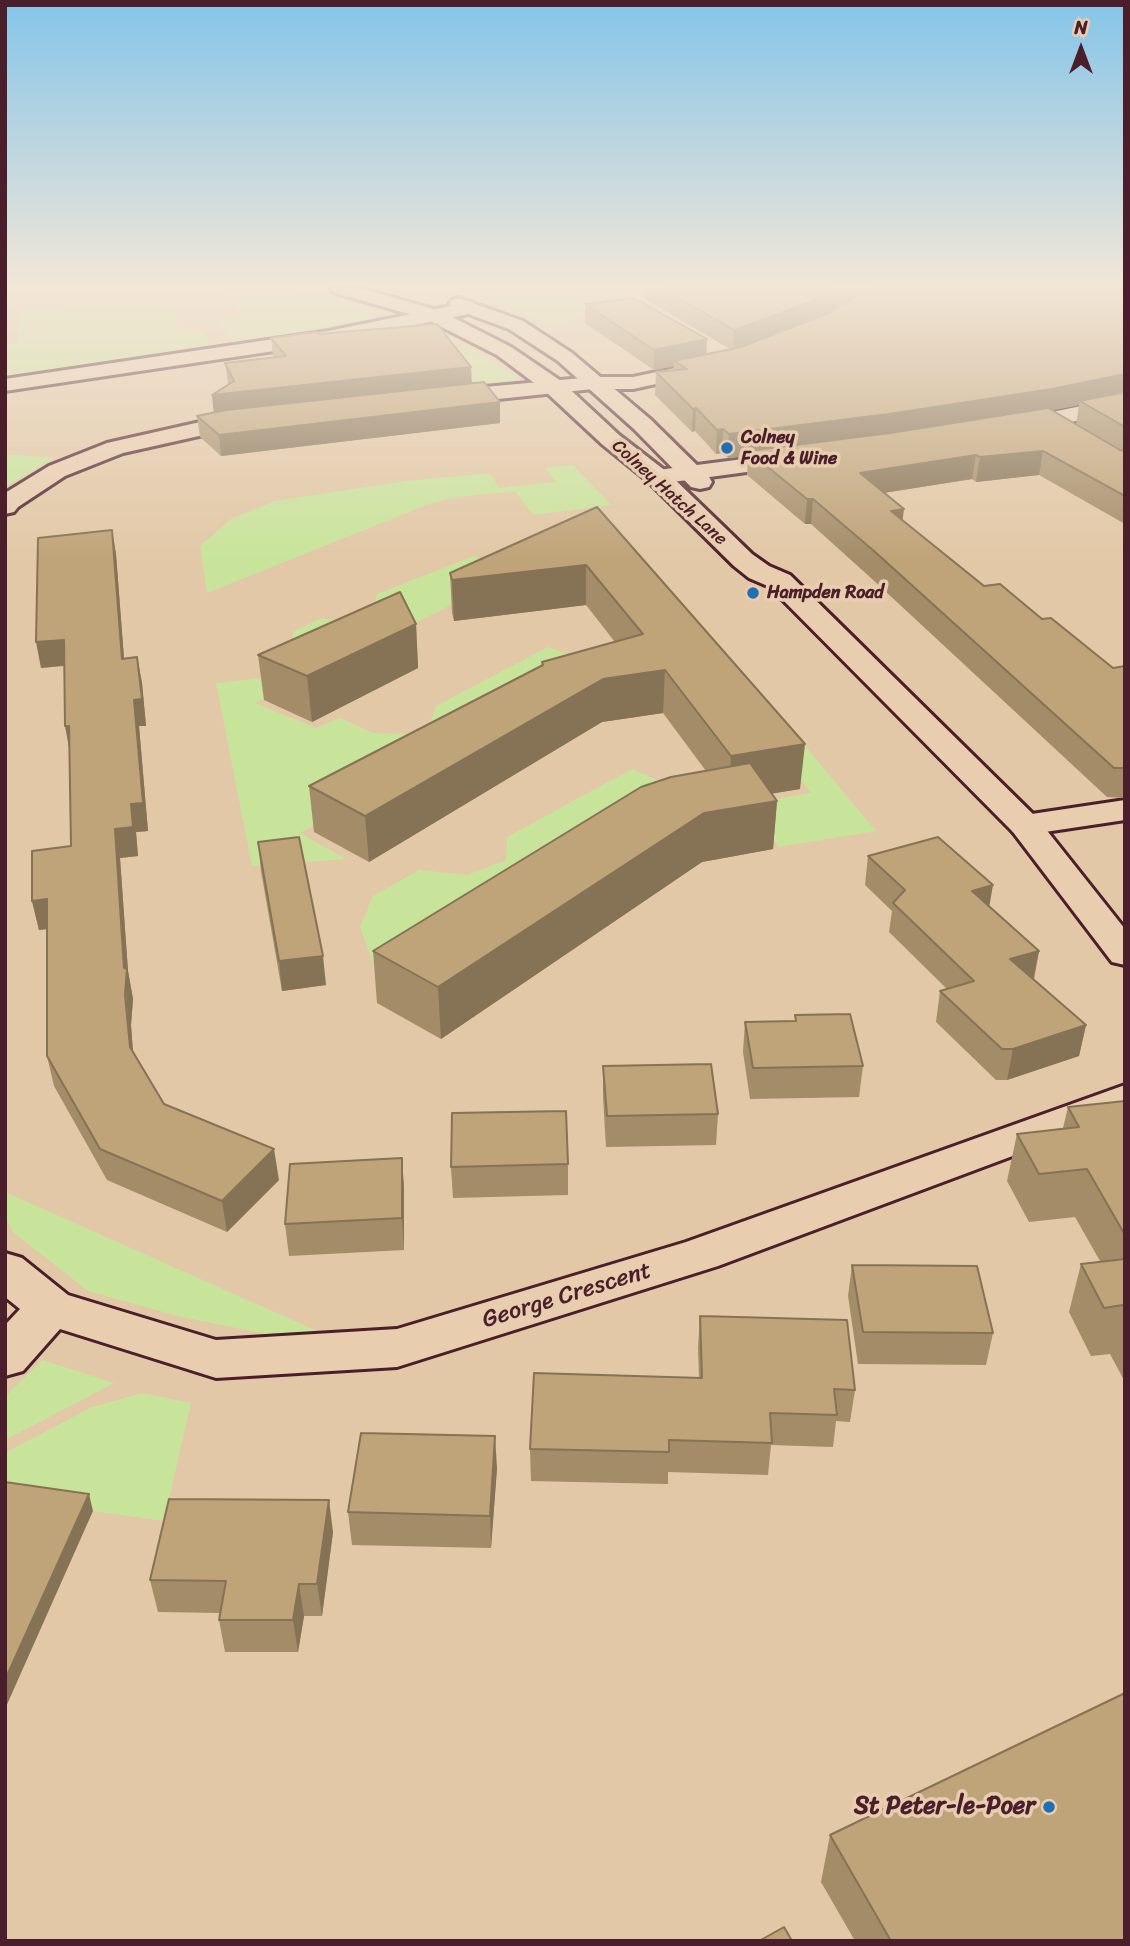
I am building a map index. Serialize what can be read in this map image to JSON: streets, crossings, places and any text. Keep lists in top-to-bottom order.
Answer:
{
  "streets": {
    "street": ["Colney Hatch Lane", "George Crescent"]
  },
  "places": ["Colney Food & Wine", "Hampden Road", "St Peter-le-Poer"],
  "north": "top"
}
